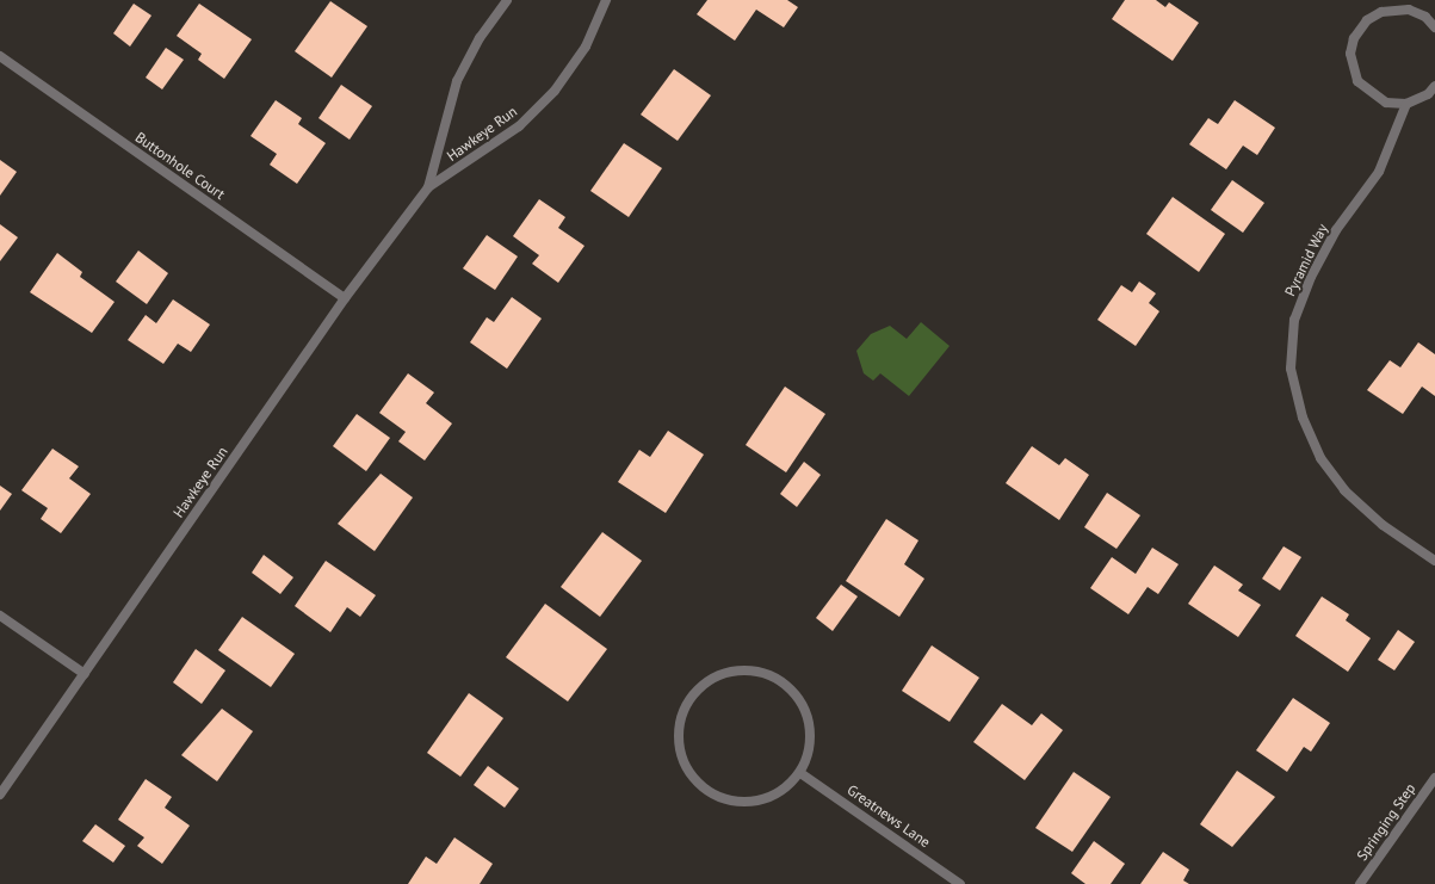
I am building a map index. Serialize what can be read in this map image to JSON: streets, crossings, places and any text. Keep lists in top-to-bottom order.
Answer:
{
  "streets": {
    "street": [
      "Hawkeye Run",
      "Buttonhole Court",
      "Pyramid Way",
      "Greatnews Lane",
      "Springing Step"
    ]
  },
  "crossings": [
    ["Hawkeye Run", "Buttonhole Court"]
  ]
}
